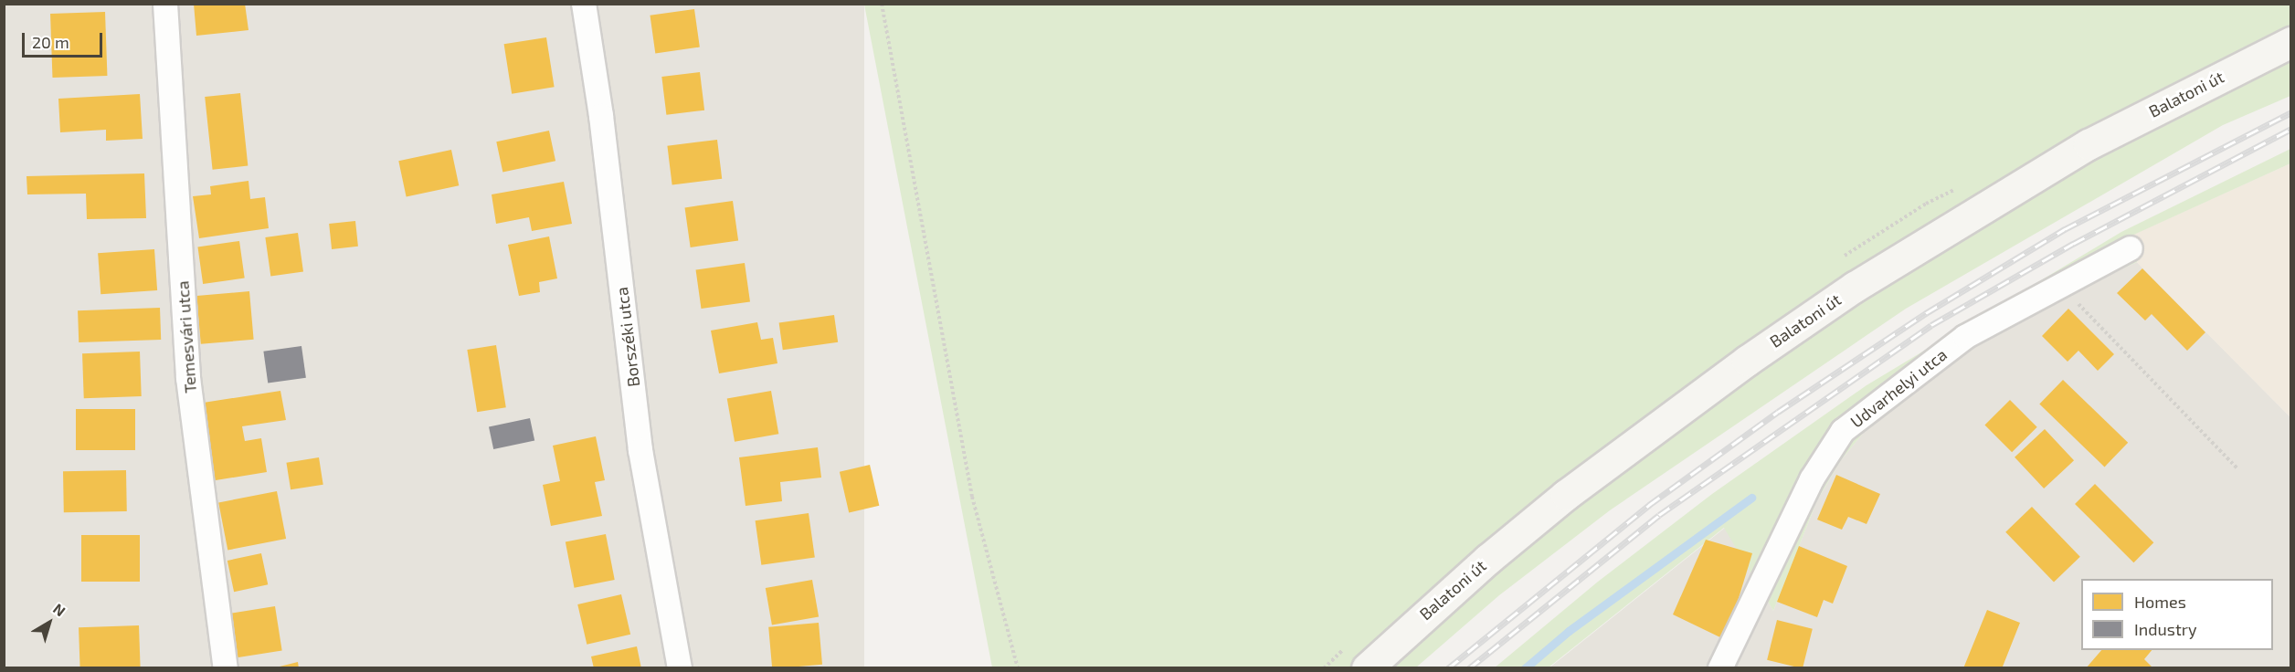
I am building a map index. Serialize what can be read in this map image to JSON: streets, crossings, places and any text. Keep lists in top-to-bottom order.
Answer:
{
  "streets": {
    "main road": ["Balatoni út"],
    "street": ["Temesvári utca", "Borszéki utca", "Udvarhelyi utca"]
  },
  "legend": ["Homes", "Industry"],
  "scale_bar": "20 m",
  "north": "top right"
}
